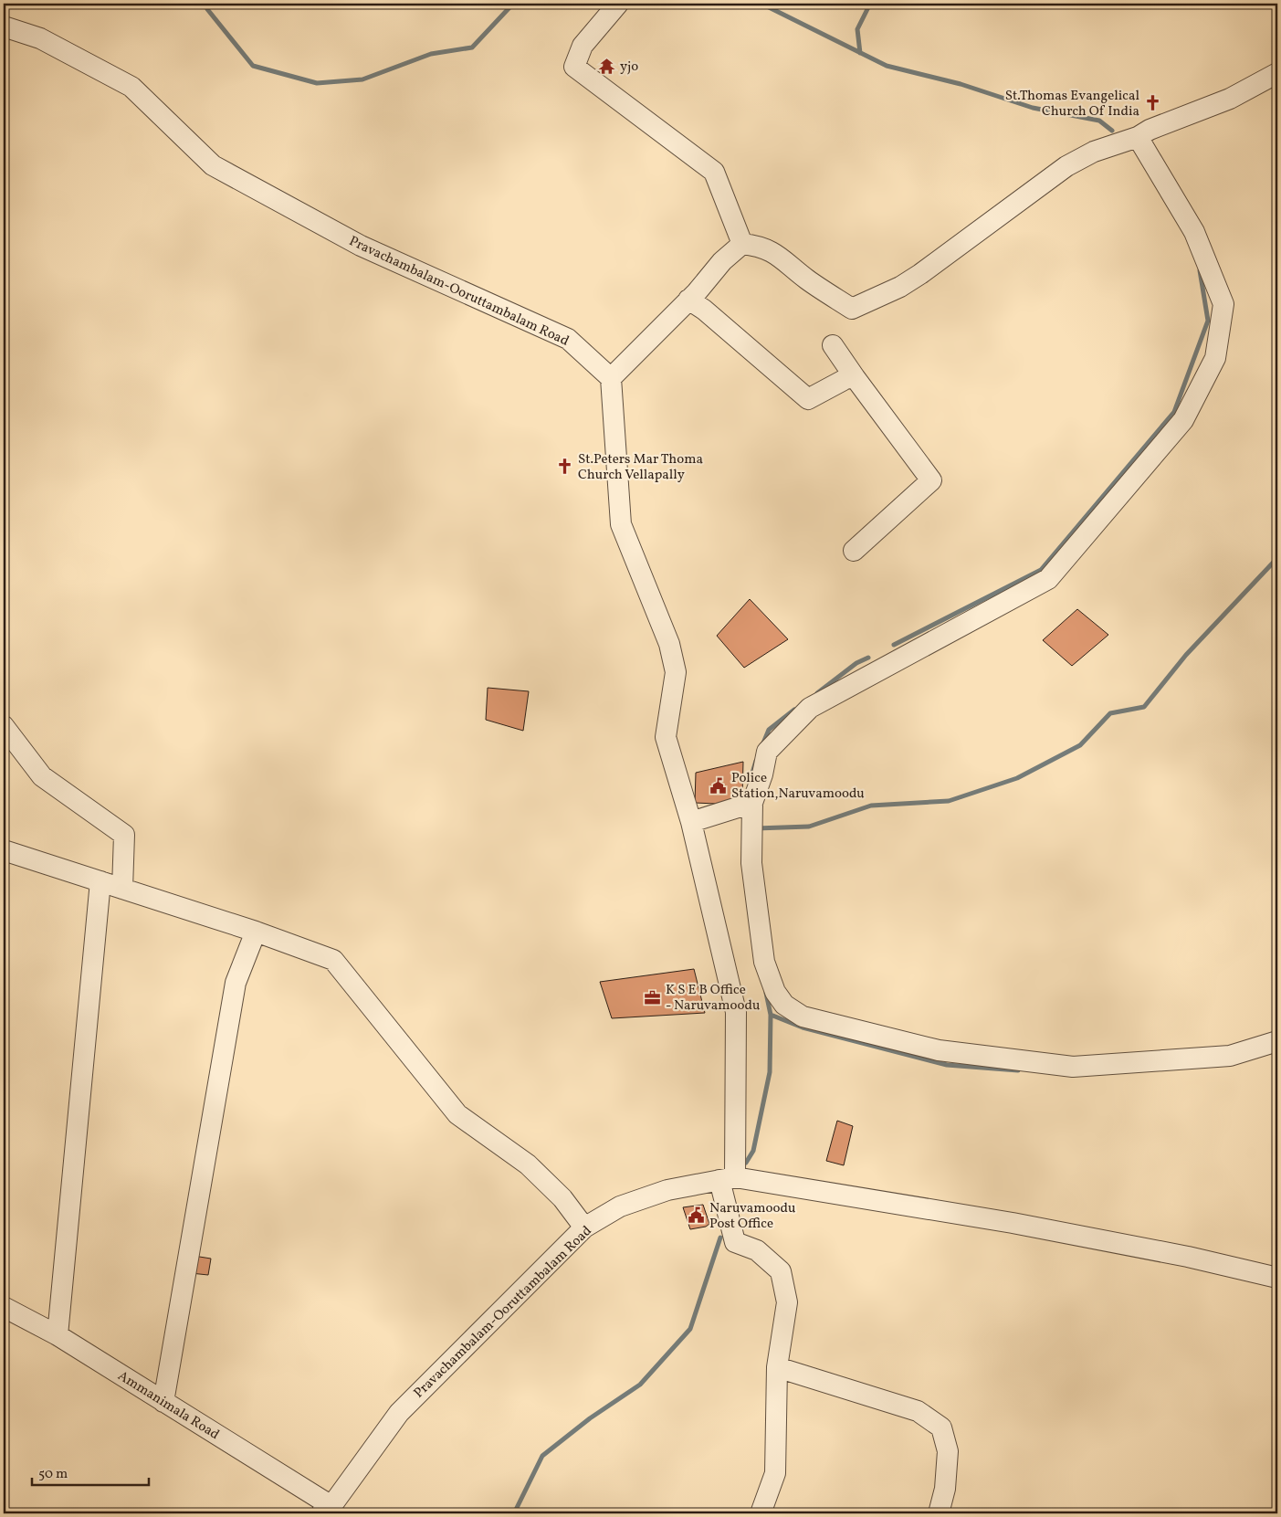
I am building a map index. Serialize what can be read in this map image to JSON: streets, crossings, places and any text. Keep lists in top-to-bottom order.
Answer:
{
  "streets": {
    "street": ["Pravachambalam-Ooruttambalam Road", "Ammanimala Road"]
  },
  "crossings": [
    ["Pravachambalam-Ooruttambalam Road", "Ammanimala Road"]
  ],
  "places": {
    "temple": ["yjo"],
    "church": ["St.Thomas Evangelical Church Of India", "St.Peters Mar Thoma Church Vellapally"],
    "public building": ["Police Station,Naruvamoodu", "Naruvamoodu Post Office"],
    "office": ["K S E B Office - Naruvamoodu"]
  },
  "scale_bar": "50 m"
}
